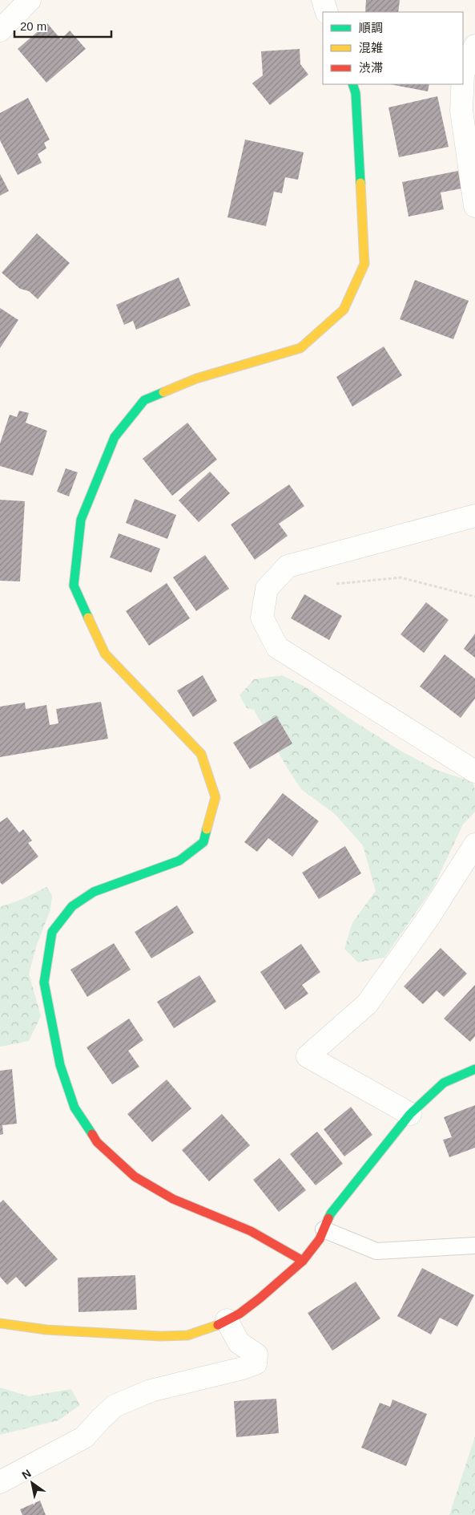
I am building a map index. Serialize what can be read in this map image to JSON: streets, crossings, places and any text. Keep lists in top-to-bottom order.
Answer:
{
  "legend": ["順調", "混雑", "渋滞"],
  "scale_bar": "20 m",
  "north": "top left"
}
